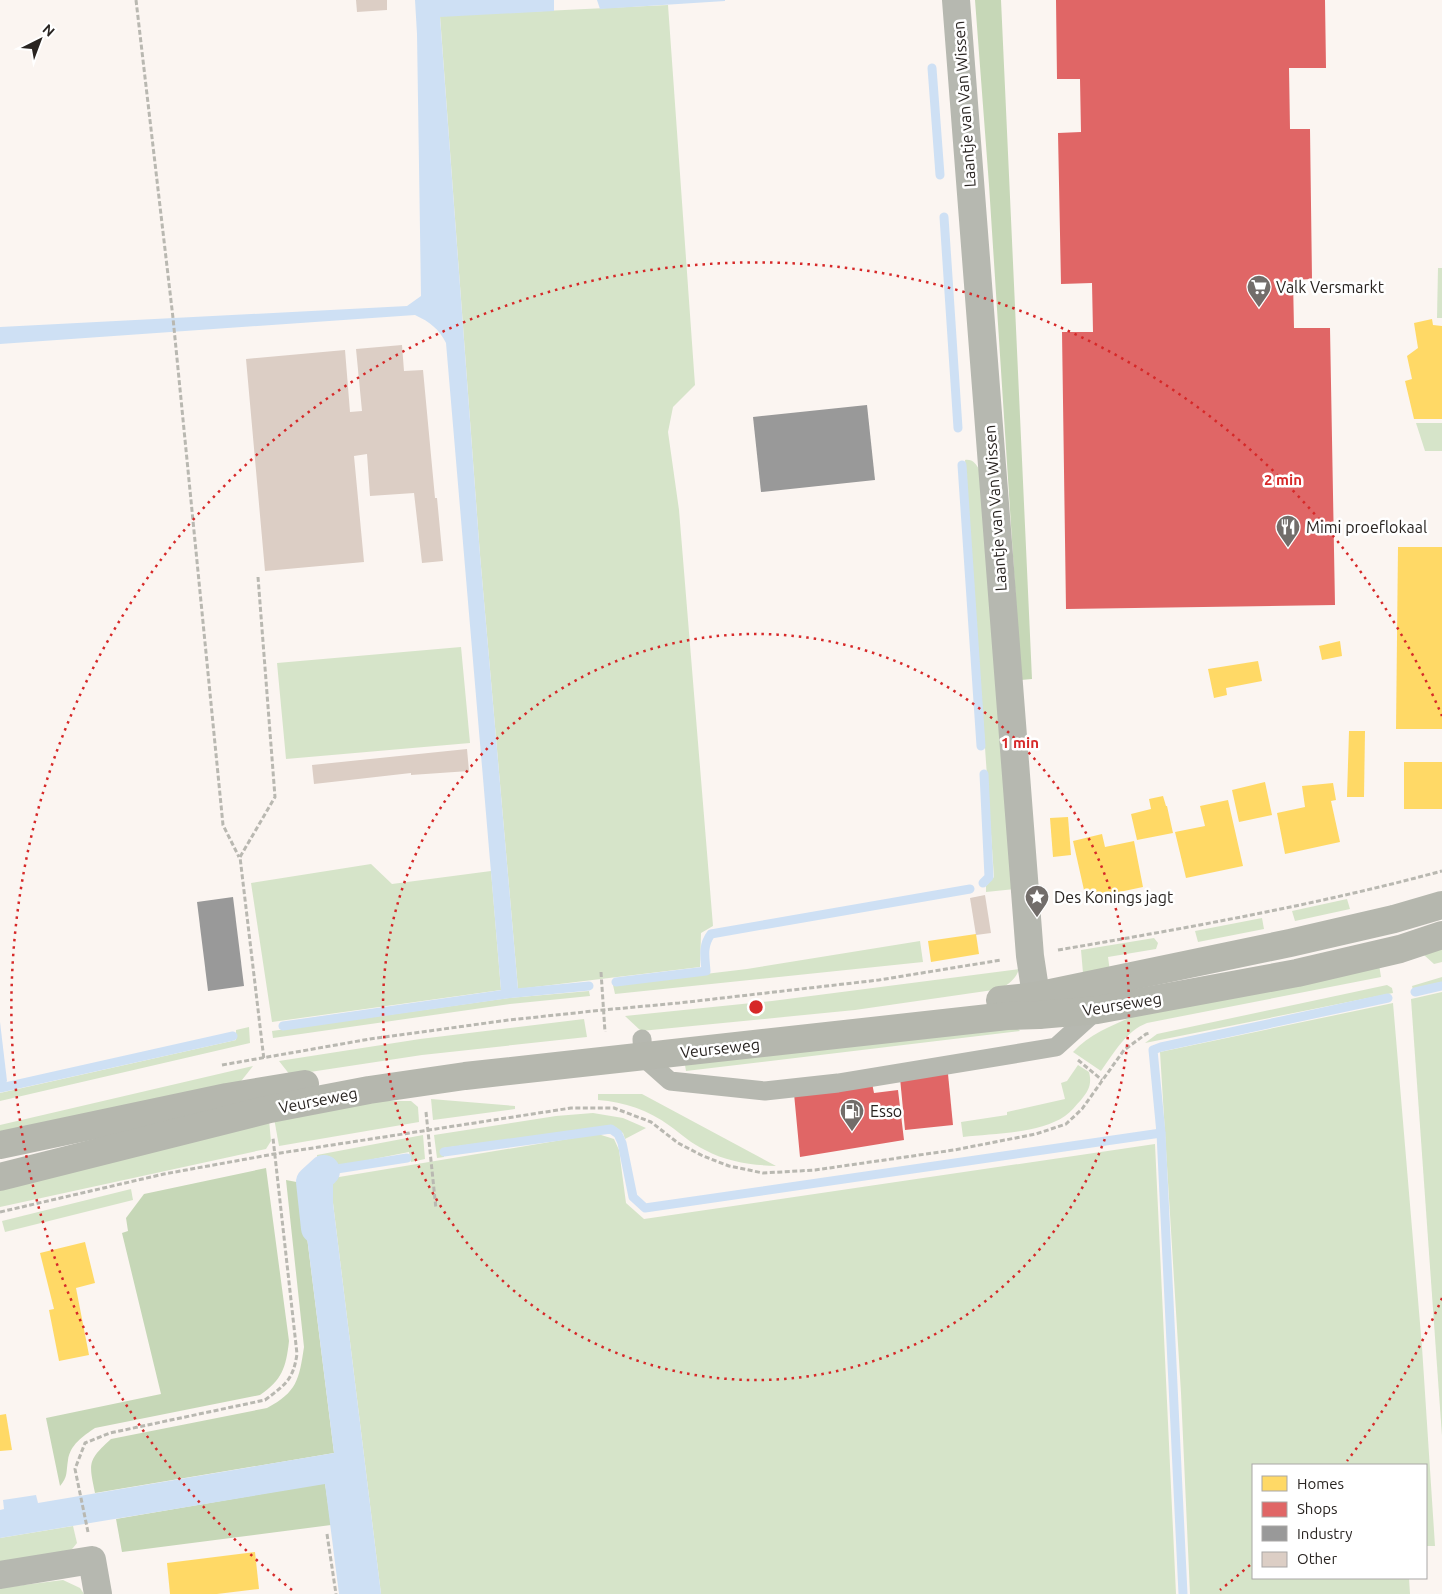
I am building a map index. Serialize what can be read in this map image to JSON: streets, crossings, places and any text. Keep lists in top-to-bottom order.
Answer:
{
  "streets": {
    "main road": ["Veurseweg"],
    "street": ["Laantje van Van Wissen"]
  },
  "crossings": [
    ["Laantje van Van Wissen", "Veurseweg"]
  ],
  "places": {
    "supermarket": ["Valk Versmarkt"],
    "restaurant": ["Mimi proeflokaal"],
    "place": ["Des Konings jagt"],
    "fuel station": ["Esso"]
  },
  "legend": [
    "Homes",
    "Shops",
    "Industry",
    "Other"
  ],
  "north": "top right",
  "rings": ["2 min", "1 min"]
}
